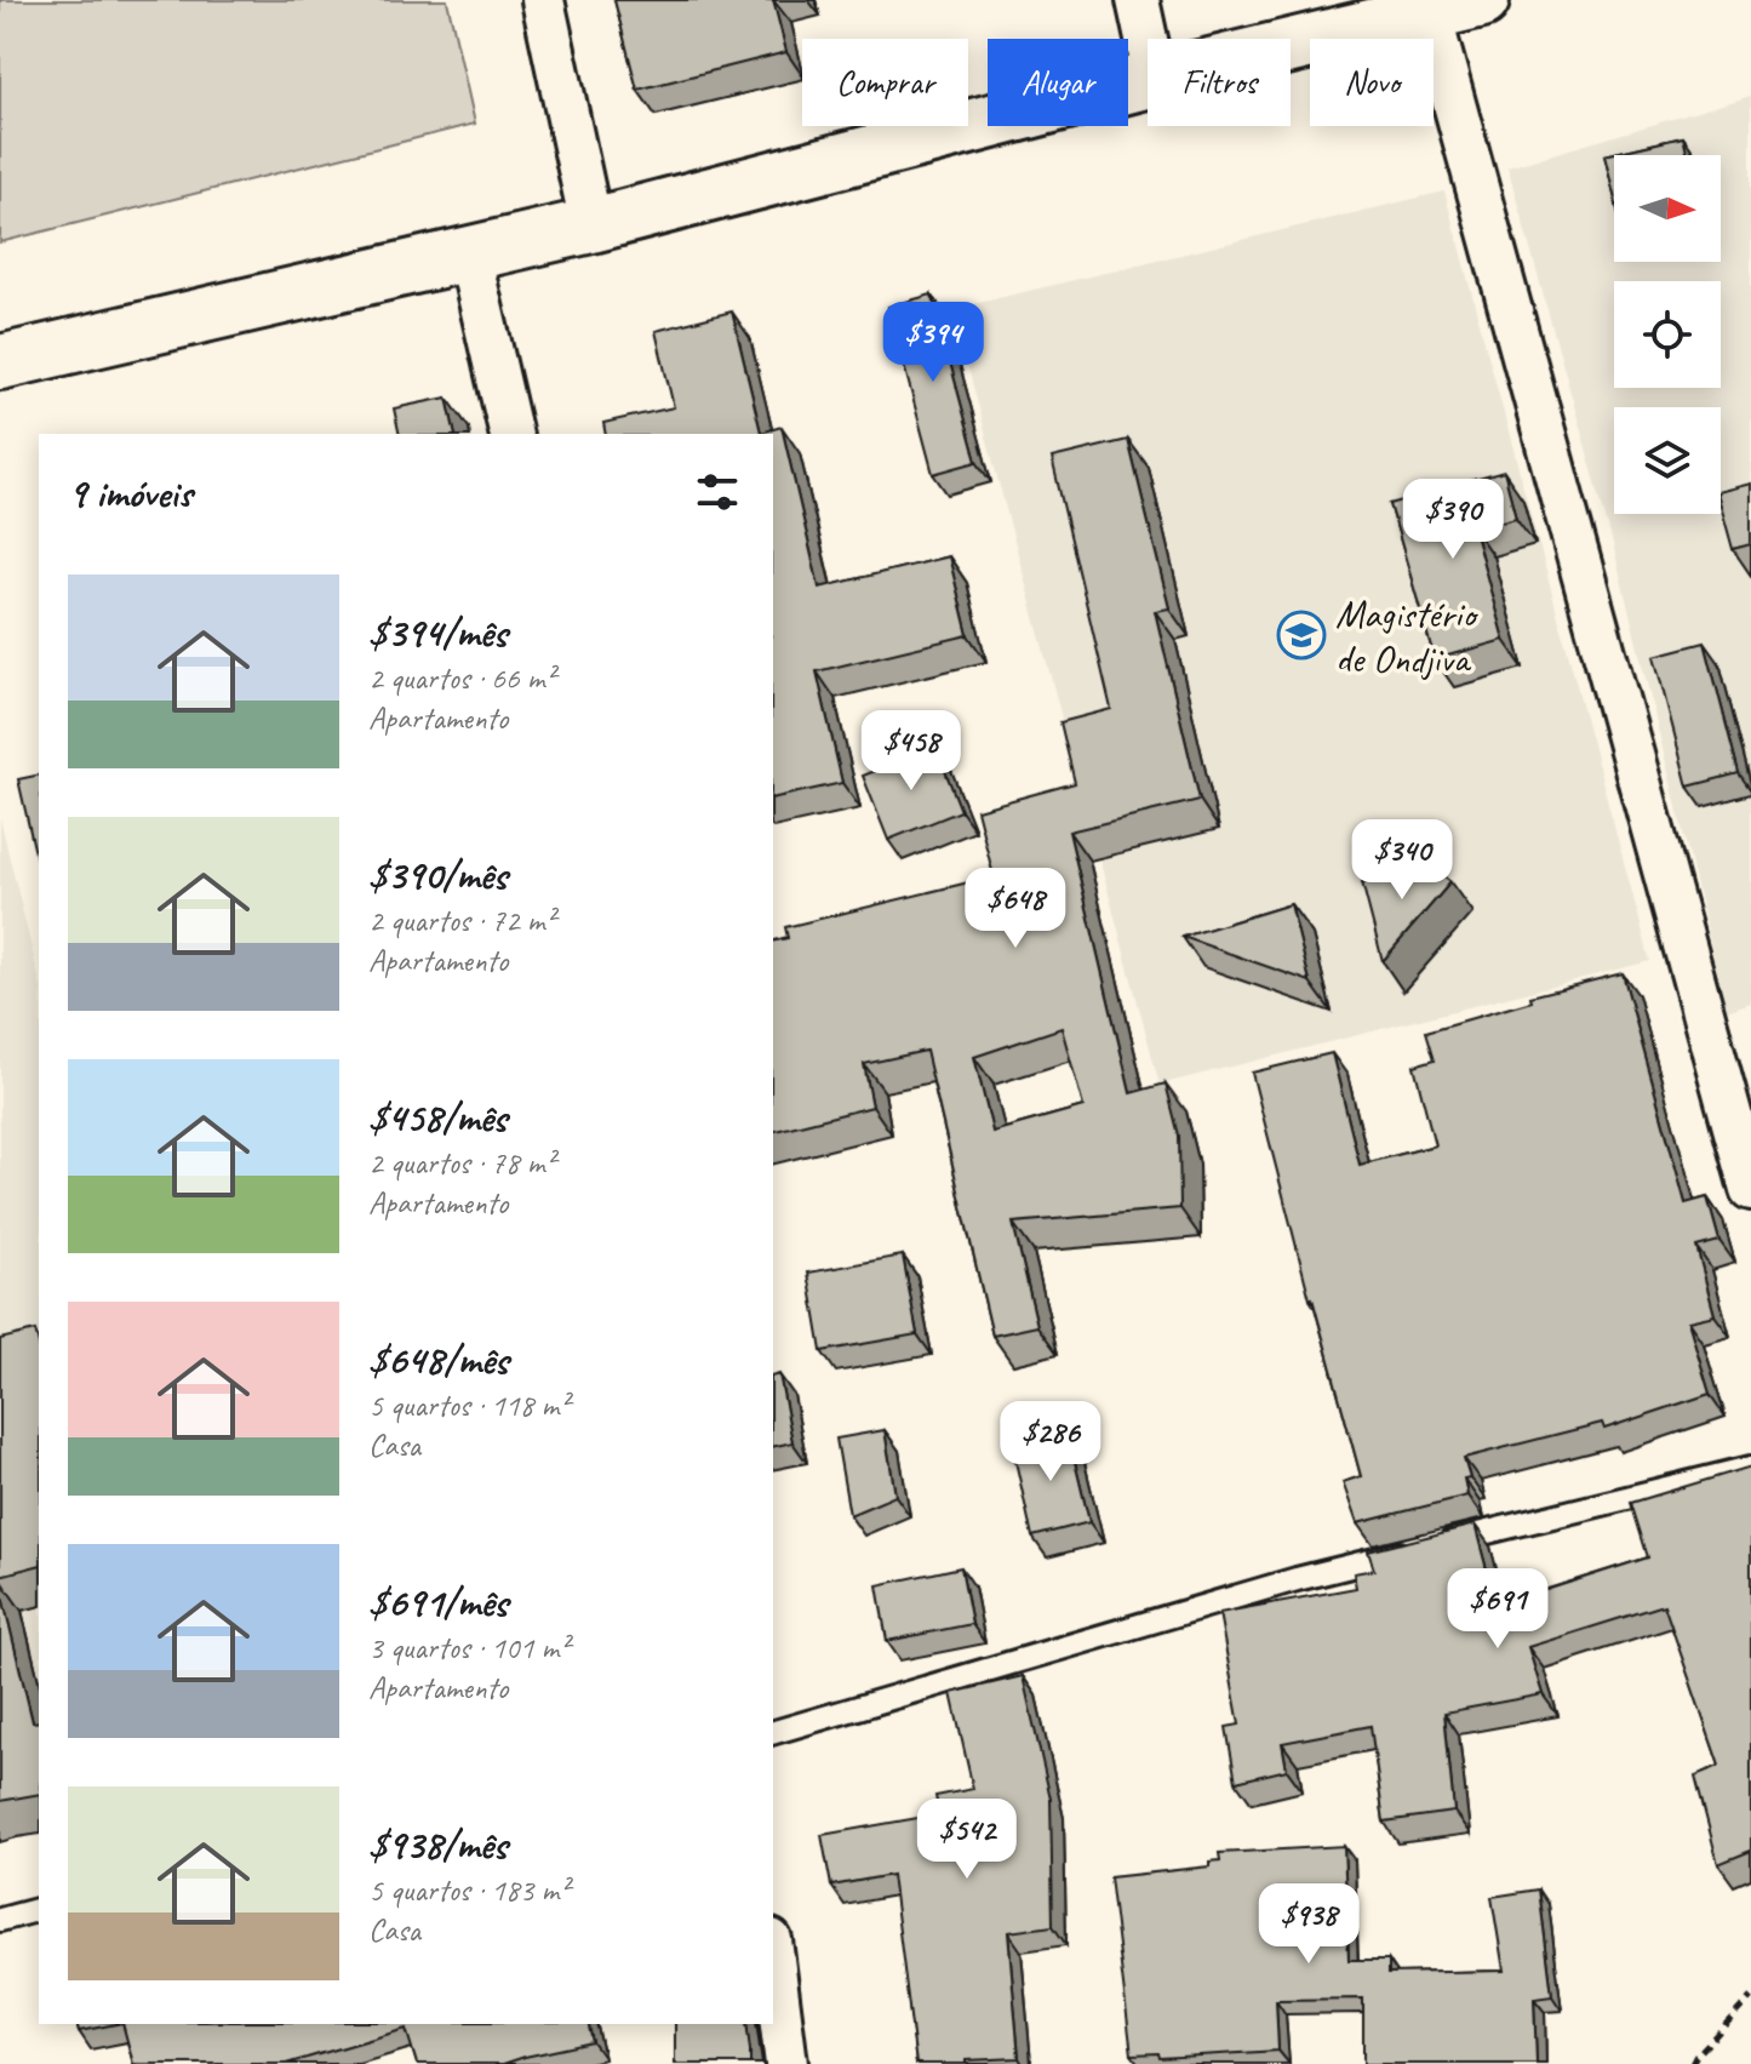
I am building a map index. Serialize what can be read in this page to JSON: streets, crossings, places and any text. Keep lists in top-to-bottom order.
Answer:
{
  "places": {
    "school or university": ["Magistério de Ondjiva"]
  },
  "north": "right",
  "page": {
    "chip": [
      "Comprar",
      "Alugar",
      "Filtros",
      "Novo"
    ],
    "price": [
      "$394",
      "$390",
      "$458",
      "$340",
      "$648",
      "$286",
      "$691",
      "$542",
      "$938"
    ],
    "heading": "9 imóveis",
    "list": [
      {
        "name": "$394/mês",
        "note": "2 quartos · 66 m² · Apartamento"
      },
      {
        "name": "$390/mês",
        "note": "2 quartos · 72 m² · Apartamento"
      },
      {
        "name": "$458/mês",
        "note": "2 quartos · 78 m² · Apartamento"
      },
      {
        "name": "$648/mês",
        "note": "5 quartos · 118 m² · Casa"
      },
      {
        "name": "$691/mês",
        "note": "3 quartos · 101 m² · Apartamento"
      },
      {
        "name": "$938/mês",
        "note": "5 quartos · 183 m² · Casa"
      }
    ]
  }
}
